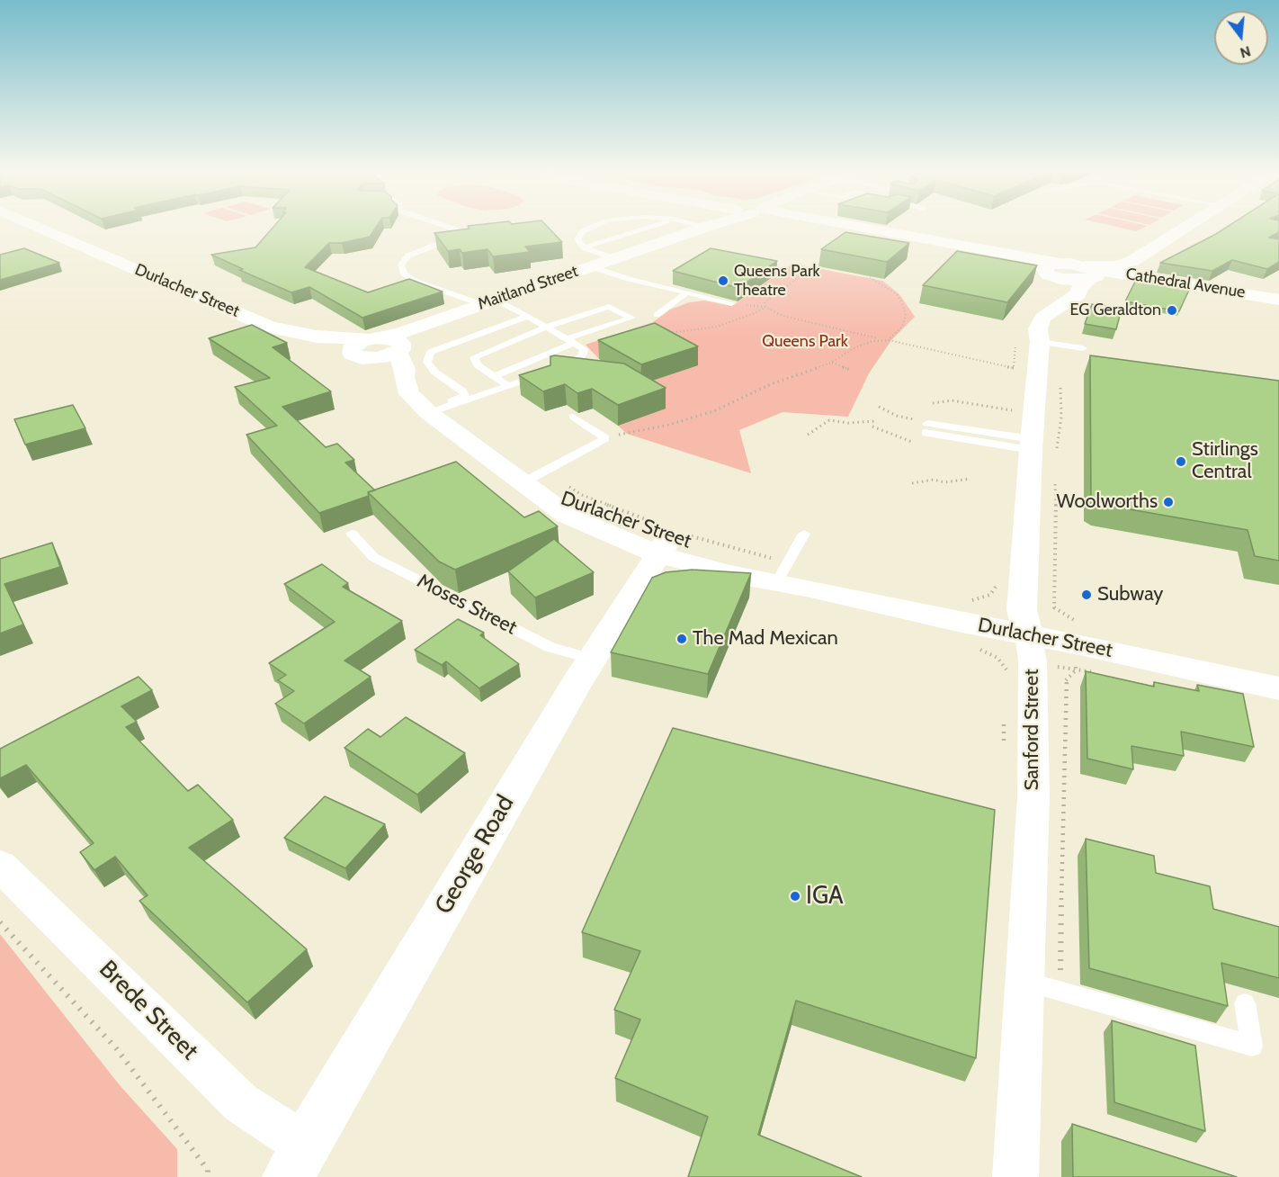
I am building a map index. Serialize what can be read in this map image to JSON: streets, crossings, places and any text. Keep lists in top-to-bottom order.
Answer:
{
  "streets": {
    "main road": [
      "Cathedral Avenue",
      "Maitland Street",
      "Durlacher Street",
      "Sanford Street",
      "George Road"
    ],
    "street": ["Brede Street"],
    "lane": ["Moses Street"]
  },
  "crossings": [
    ["Cathedral Avenue", "Sanford Street"],
    ["Maitland Street", "Durlacher Street"],
    ["Durlacher Street", "Sanford Street"],
    ["Durlacher Street", "George Road"],
    ["Moses Street", "George Road"],
    ["George Road", "Brede Street"]
  ],
  "parks": ["Queens Park"],
  "places": [
    "Queens Park Theatre",
    "EG Geraldton",
    "Stirlings Central",
    "Woolworths",
    "Subway",
    "The Mad Mexican",
    "IGA"
  ],
  "north": "bottom"
}
